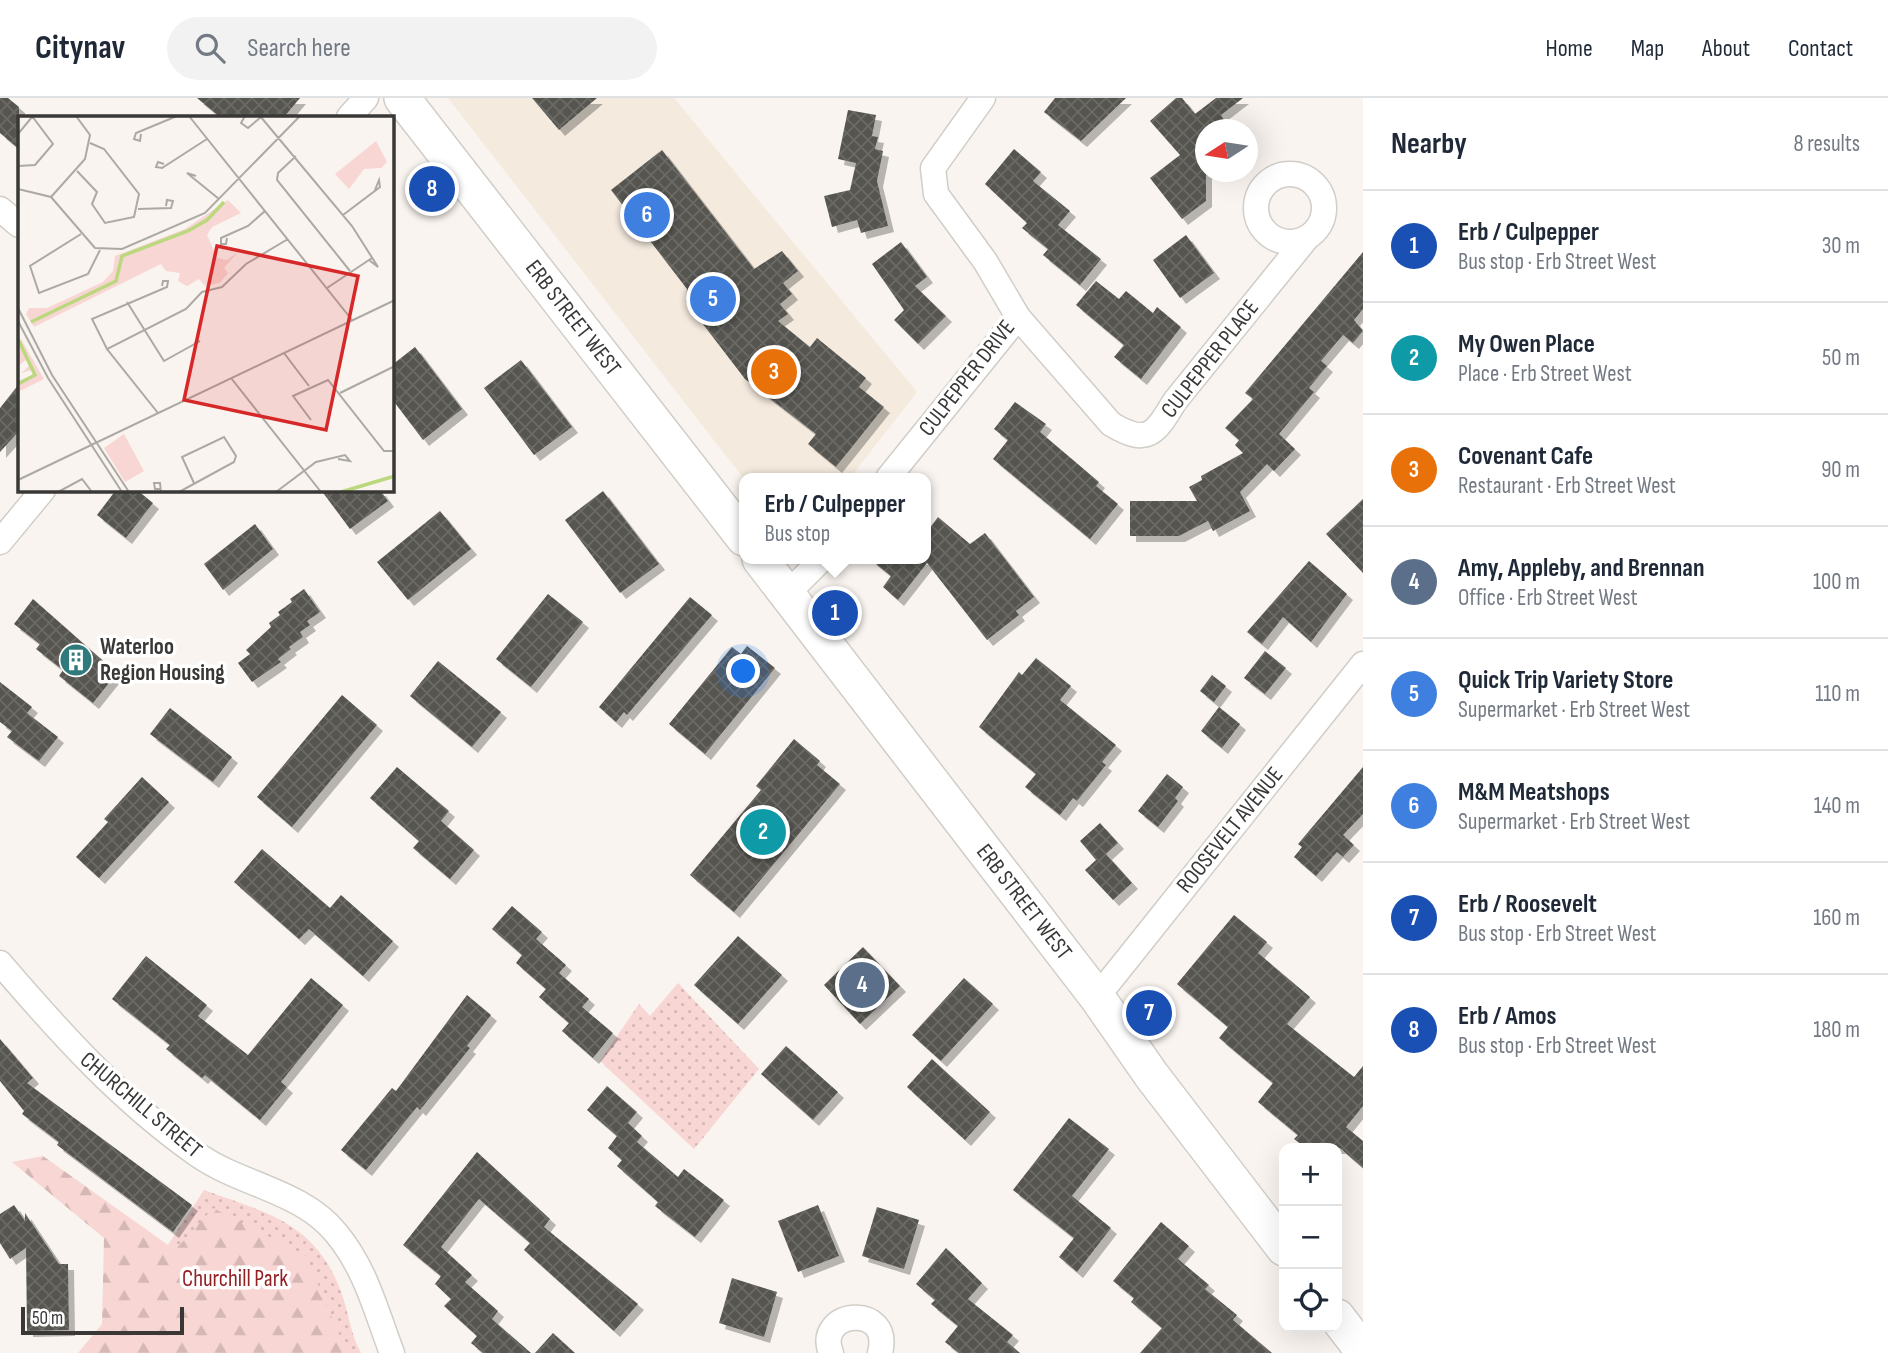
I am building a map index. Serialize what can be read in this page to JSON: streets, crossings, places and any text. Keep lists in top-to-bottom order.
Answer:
{
  "streets": {
    "main road": ["ERB STREET WEST"],
    "street": [
      "CULPEPPER PLACE",
      "CULPEPPER DRIVE",
      "ROOSEVELT AVENUE",
      "CHURCHILL STREET"
    ]
  },
  "crossings": [
    ["ERB STREET WEST", "ROOSEVELT AVENUE"],
    ["CULPEPPER PLACE", "CULPEPPER DRIVE"]
  ],
  "parks": ["Churchill Park"],
  "places": {
    "building": ["Waterloo Region Housing"]
  },
  "scale_bar": "50 m",
  "north": "left",
  "page": {
    "header": "Citynav",
    "search": "Search here",
    "nav": [
      "Home",
      "Map",
      "About",
      "Contact"
    ],
    "heading": ["Nearby", "8 results"],
    "pins": [
      "8",
      "6",
      "5",
      "3",
      "1",
      "2",
      "4",
      "7"
    ],
    "list": [
      {
        "mark": "1",
        "name": "Erb / Culpepper",
        "note": "Bus stop · Erb Street West",
        "value": "30 m"
      },
      {
        "mark": "2",
        "name": "My Owen Place",
        "note": "Place · Erb Street West",
        "value": "50 m"
      },
      {
        "mark": "3",
        "name": "Covenant Cafe",
        "note": "Restaurant · Erb Street West",
        "value": "90 m"
      },
      {
        "mark": "4",
        "name": "Amy, Appleby, and Brennan",
        "note": "Office · Erb Street West",
        "value": "100 m"
      },
      {
        "mark": "5",
        "name": "Quick Trip Variety Store",
        "note": "Supermarket · Erb Street West",
        "value": "110 m"
      },
      {
        "mark": "6",
        "name": "M&M Meatshops",
        "note": "Supermarket · Erb Street West",
        "value": "140 m"
      },
      {
        "mark": "7",
        "name": "Erb / Roosevelt",
        "note": "Bus stop · Erb Street West",
        "value": "160 m"
      },
      {
        "mark": "8",
        "name": "Erb / Amos",
        "note": "Bus stop · Erb Street West",
        "value": "180 m"
      }
    ],
    "popup": ["Erb / Culpepper", "Bus stop"],
    "map_buttons": ["+", "−"],
    "scale": "50 m"
  }
}
